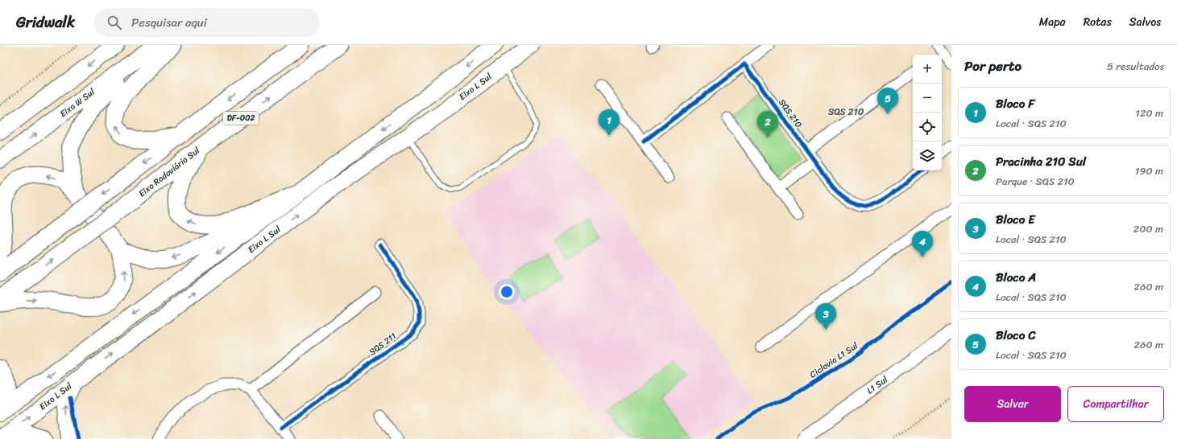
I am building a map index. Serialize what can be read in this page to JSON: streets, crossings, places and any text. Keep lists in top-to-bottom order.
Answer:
{
  "streets": {
    "highway": ["DF-002", "Eixo Rodoviário Sul"],
    "main road": ["Eixo L Sul", "Eixo W Sul"],
    "street": ["SQS 210", "SQS 211", "L1 Sul"],
    "cycle path": ["Ciclovia L1 Sul"]
  },
  "districts": ["SQS 210"],
  "page": {
    "header": "Gridwalk",
    "search": "Pesquisar aqui",
    "nav": ["Mapa", "Rotas", "Salvos"],
    "heading": ["Por perto", "5 resultados"],
    "map_buttons": ["+", "−"],
    "list": [
      {
        "mark": "1",
        "name": "Bloco F",
        "note": "Local · SQS 210",
        "value": "120 m"
      },
      {
        "mark": "2",
        "name": "Pracinha 210 Sul",
        "note": "Parque · SQS 210",
        "value": "190 m"
      },
      {
        "mark": "3",
        "name": "Bloco E",
        "note": "Local · SQS 210",
        "value": "200 m"
      },
      {
        "mark": "4",
        "name": "Bloco A",
        "note": "Local · SQS 210",
        "value": "260 m"
      },
      {
        "mark": "5",
        "name": "Bloco C",
        "note": "Local · SQS 210",
        "value": "260 m"
      }
    ],
    "pins": [
      "5",
      "1",
      "2",
      "4",
      "3"
    ],
    "buttons": ["Salvar", "Compartilhar"]
  }
}
